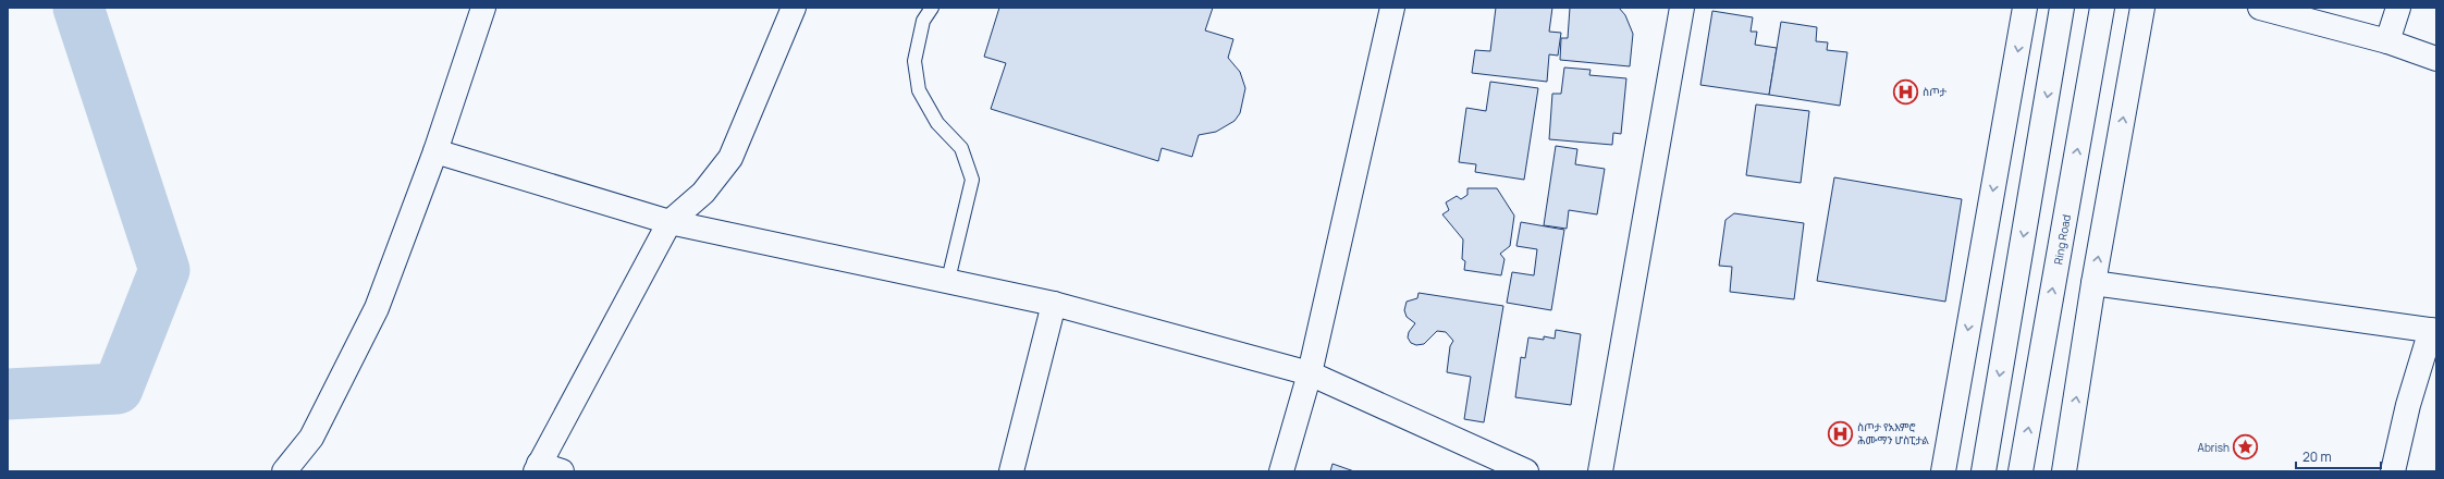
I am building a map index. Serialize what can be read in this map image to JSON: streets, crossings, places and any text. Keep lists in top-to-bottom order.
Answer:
{
  "streets": {
    "main road": ["Ring Road"]
  },
  "places": {
    "hospital": ["ስጦታ", "ስጦታ የአእምሮ ሕሙማን ሆስፒታል"],
    "place": ["Abrish"]
  },
  "scale_bar": "20 m"
}
